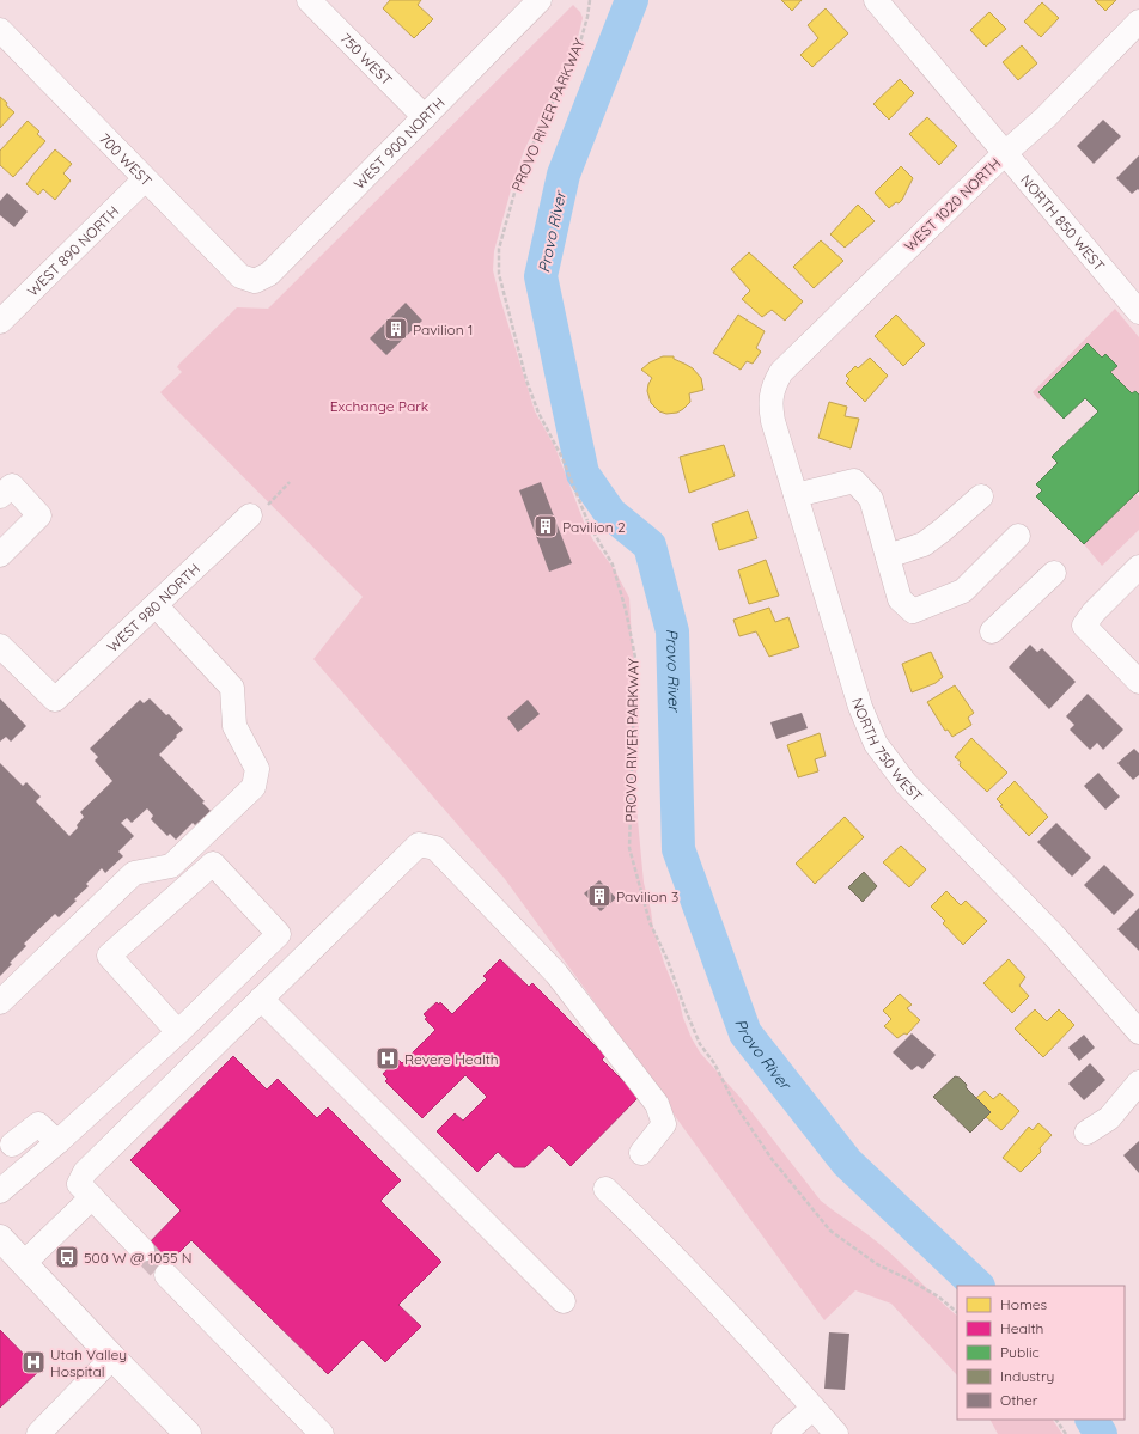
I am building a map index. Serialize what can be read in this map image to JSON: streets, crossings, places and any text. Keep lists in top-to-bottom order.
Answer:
{
  "streets": {
    "street": [
      "750 WEST",
      "WEST 900 NORTH",
      "700 WEST",
      "WEST 1020 NORTH",
      "NORTH 850 WEST",
      "WEST 890 NORTH",
      "WEST 980 NORTH",
      "NORTH 750 WEST"
    ],
    "path": ["PROVO RIVER PARKWAY"]
  },
  "crossings": [
    ["750 WEST", "WEST 900 NORTH"],
    ["WEST 900 NORTH", "700 WEST"],
    ["700 WEST", "WEST 890 NORTH"],
    ["WEST 1020 NORTH", "NORTH 850 WEST"],
    ["WEST 1020 NORTH", "NORTH 750 WEST"]
  ],
  "water": ["Provo River"],
  "parks": ["Exchange Park"],
  "places": {
    "building": ["Pavilion 1", "Pavilion 2", "Pavilion 3"],
    "hospital": ["Revere Health", "Utah Valley Hospital"],
    "bus stop": ["500 W @ 1055 N"]
  },
  "legend": [
    "Homes",
    "Health",
    "Public",
    "Industry",
    "Other"
  ]
}
